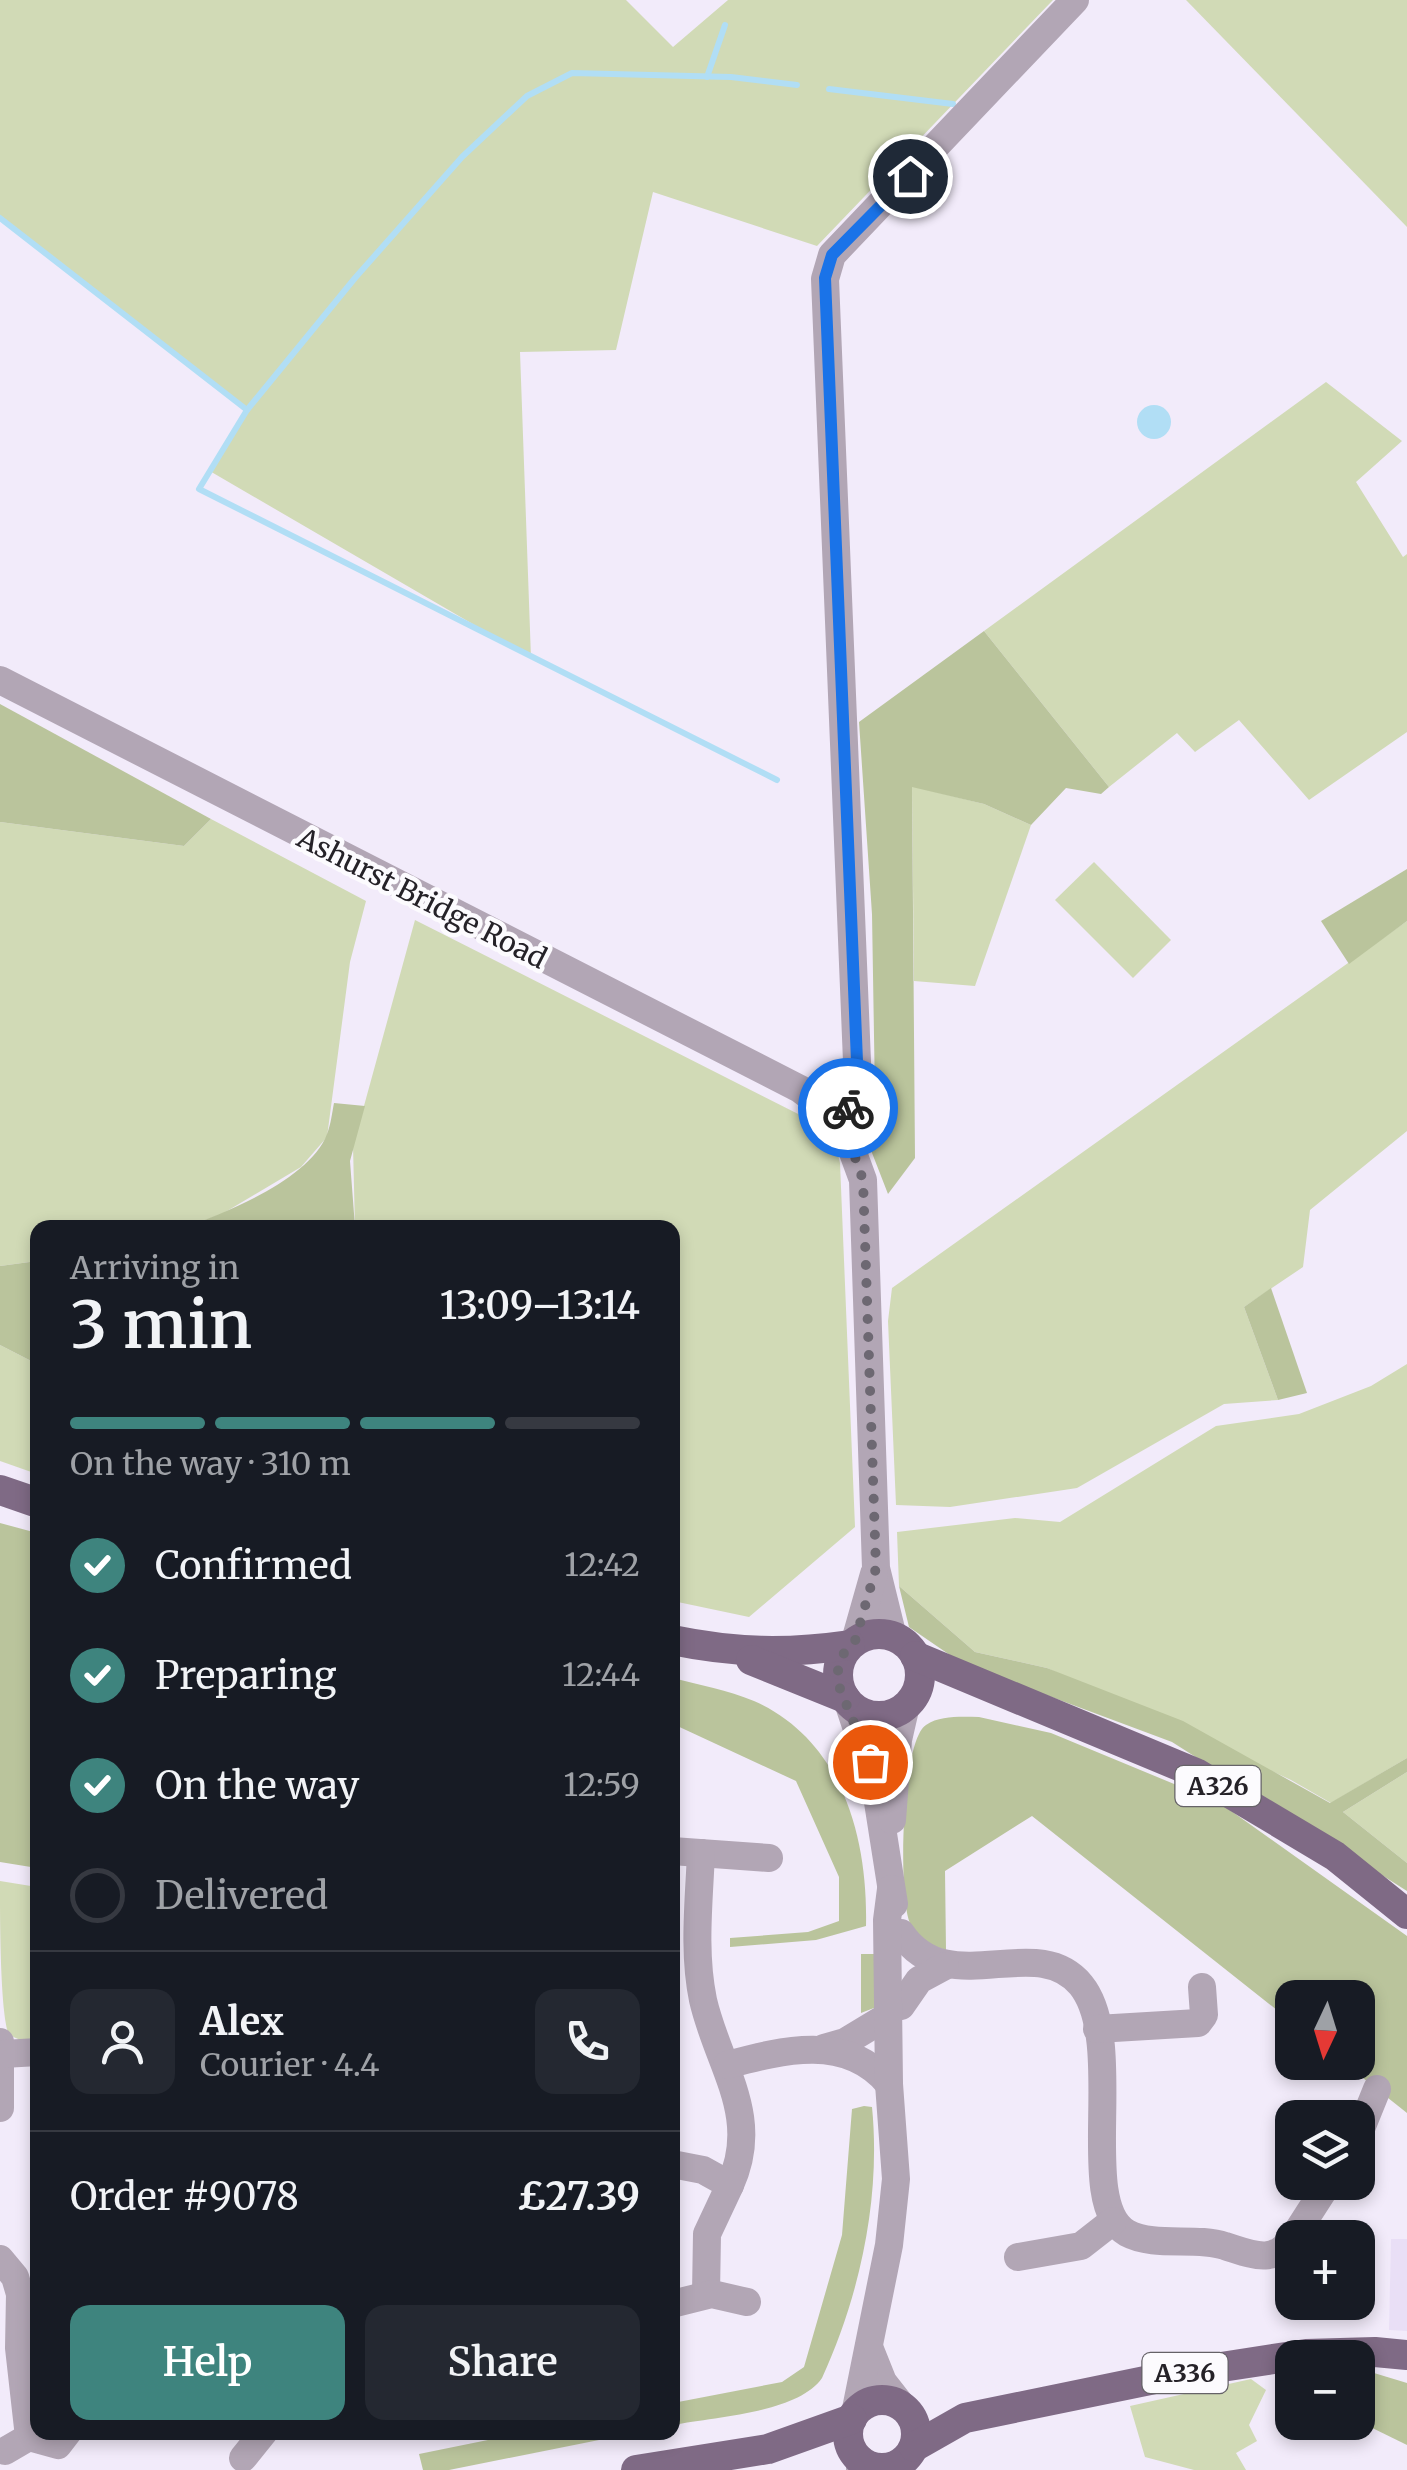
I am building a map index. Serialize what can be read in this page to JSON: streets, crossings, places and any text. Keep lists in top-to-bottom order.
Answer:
{
  "streets": {
    "main road": ["A326", "A336"],
    "street": ["Ashurst Bridge Road"]
  },
  "north": "bottom",
  "page": {
    "heading": ["3 min", "Arriving in", "13:09–13:14"],
    "panel": [
      "Alex",
      "Courier · 4.4",
      "Order #9078",
      "£27.39"
    ],
    "bar": "On the way · 310 m",
    "list": [
      ["Confirmed", "12:42"],
      ["Preparing", "12:44"],
      ["On the way", "12:59"],
      "Delivered"
    ],
    "map_buttons": ["+", "−"],
    "buttons": ["Help", "Share"]
  }
}
